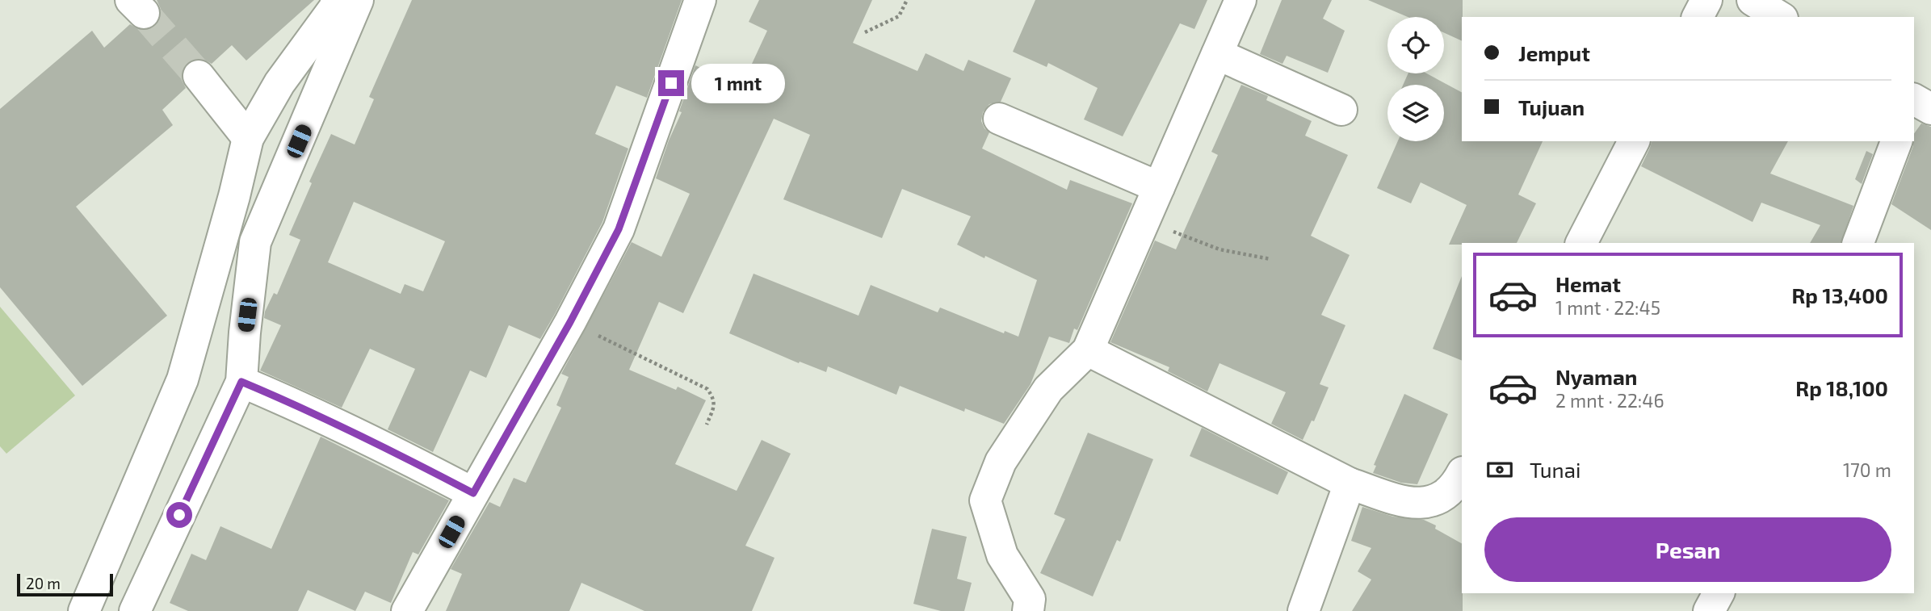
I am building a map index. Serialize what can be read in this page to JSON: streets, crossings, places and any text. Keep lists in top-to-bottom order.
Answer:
{
  "scale_bar": "20 m",
  "page": {
    "banner": ["Jemput", "Tujuan"],
    "bubble": "1 mnt",
    "list": [
      {
        "name": "Hemat",
        "note": "1 mnt · 22:45",
        "value": "Rp 13,400"
      },
      {
        "name": "Nyaman",
        "note": "2 mnt · 22:46",
        "value": "Rp 18,100"
      }
    ],
    "pay": ["Tunai", "170 m"],
    "buttons": "Pesan",
    "scale": "20 m"
  }
}
